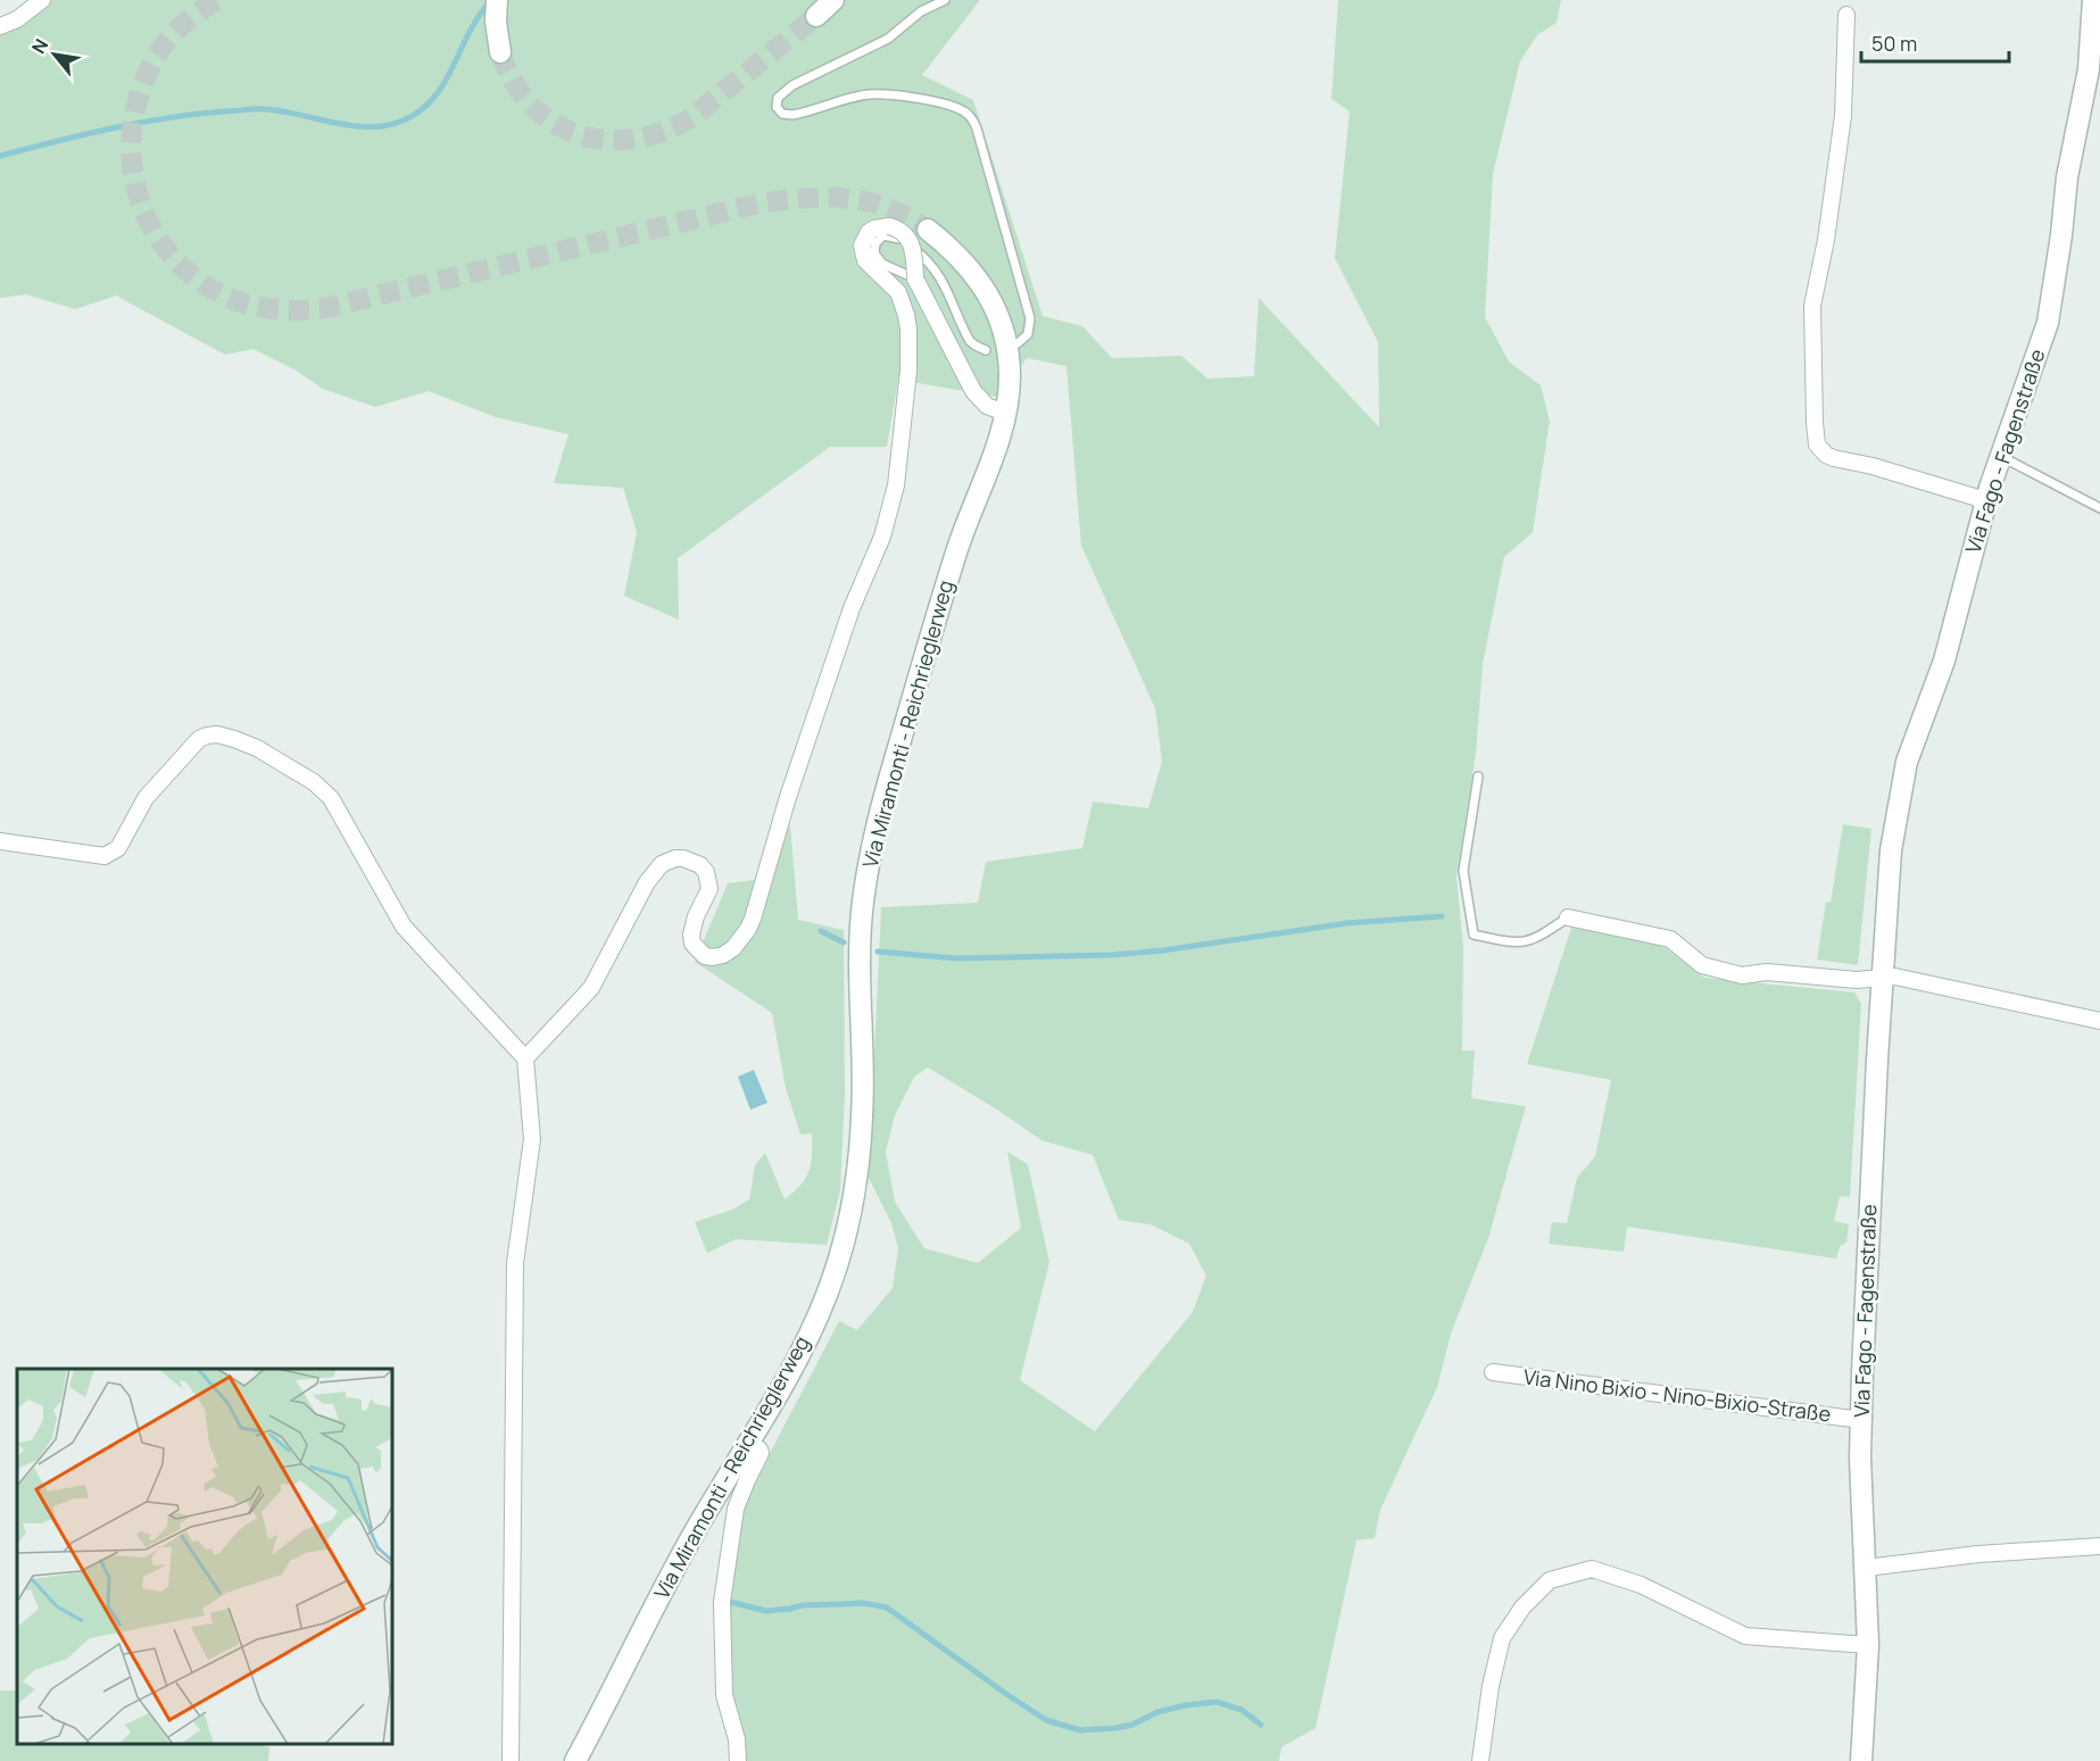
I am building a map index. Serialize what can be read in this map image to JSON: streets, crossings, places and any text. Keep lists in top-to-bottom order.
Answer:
{
  "streets": {
    "street": ["Via Fago - Fagenstraße", "Via Miramonti - Reichrieglerweg", "Via Nino Bixio - Nino-Bixio-Straße"]
  },
  "crossings": [
    ["Via Fago - Fagenstraße", "Via Nino Bixio - Nino-Bixio-Straße"]
  ],
  "scale_bar": "50 m",
  "north": "top left"
}
